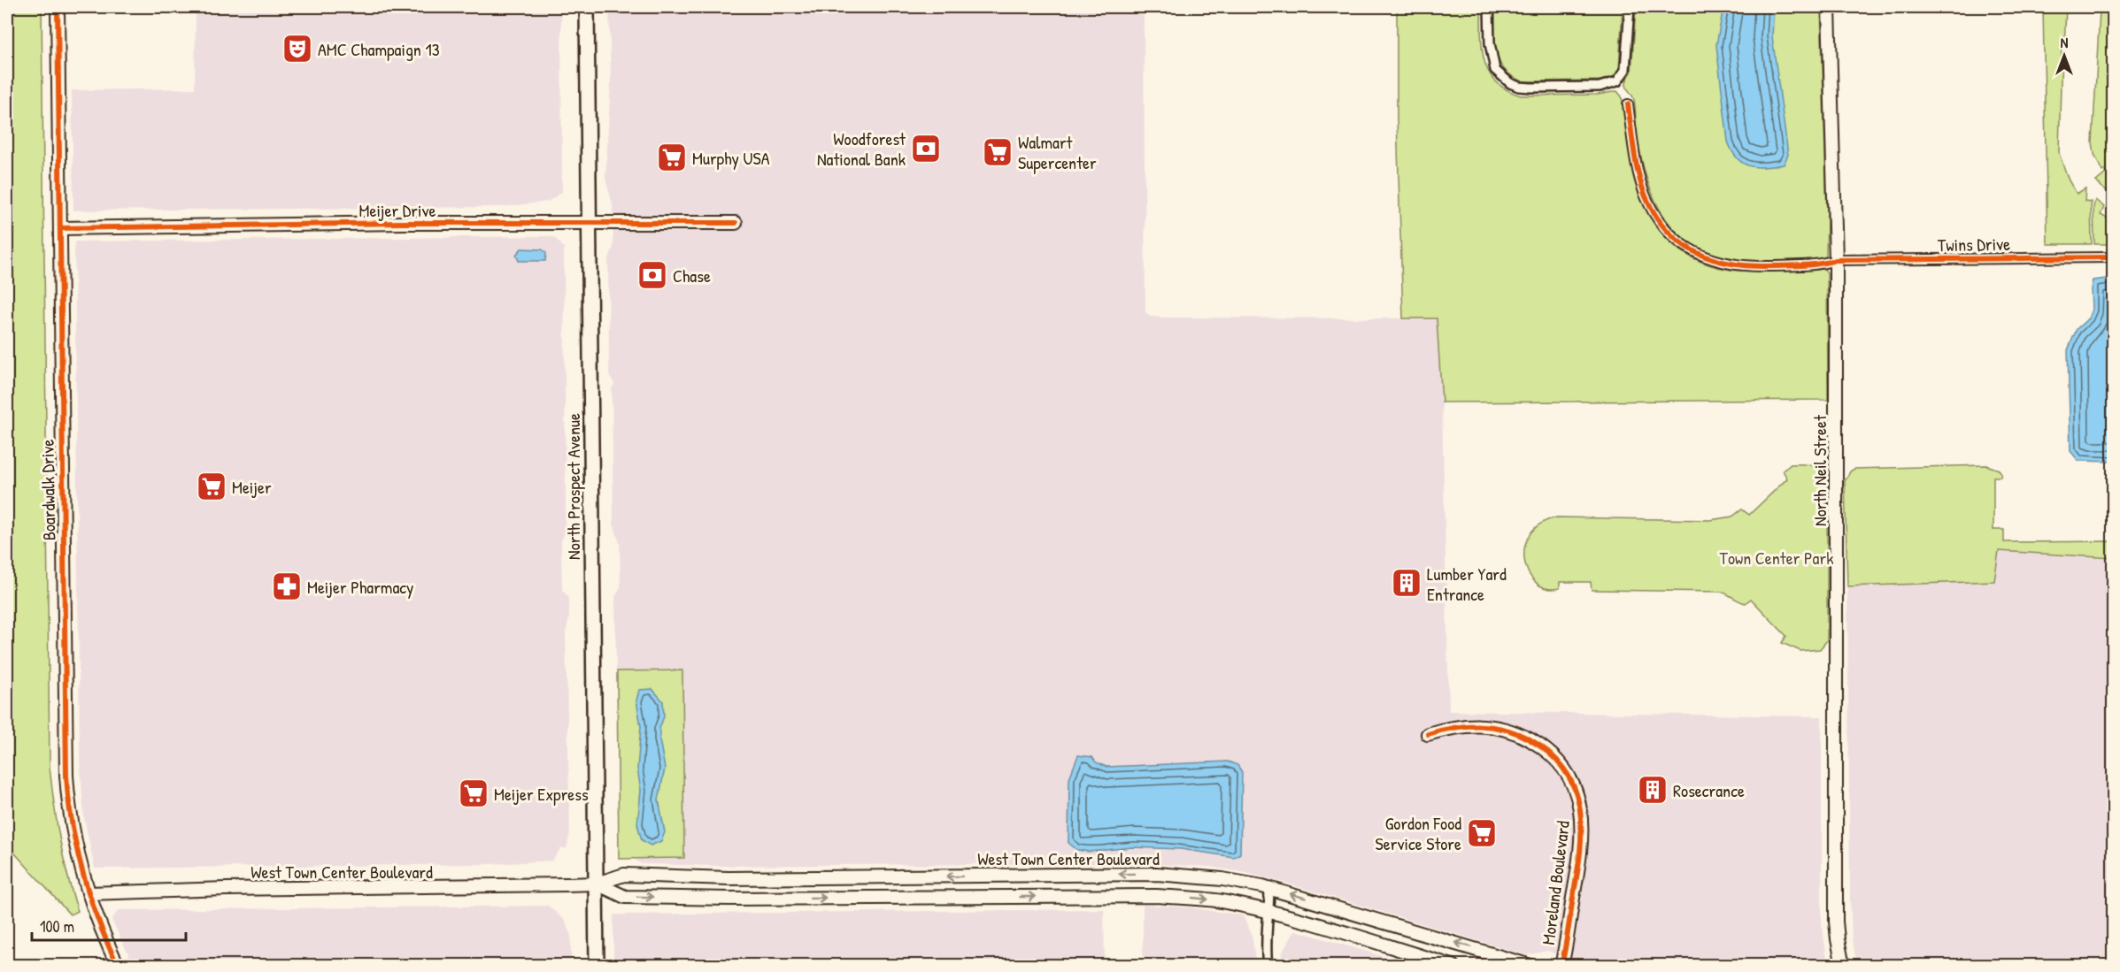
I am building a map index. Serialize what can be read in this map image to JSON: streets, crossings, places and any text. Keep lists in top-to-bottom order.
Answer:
{
  "streets": {
    "main road": [
      "Meijer Drive",
      "North Neil Street",
      "North Prospect Avenue",
      "Boardwalk Drive",
      "West Town Center Boulevard",
      "Moreland Boulevard"
    ],
    "street": ["Twins Drive"]
  },
  "crossings": [
    ["Meijer Drive", "North Prospect Avenue"],
    ["Meijer Drive", "Boardwalk Drive"],
    ["Twins Drive", "North Neil Street"],
    ["North Prospect Avenue", "West Town Center Boulevard"],
    ["Boardwalk Drive", "West Town Center Boulevard"]
  ],
  "parks": ["Town Center Park"],
  "places": {
    "theatre": ["AMC Champaign 13"],
    "bank": ["Woodforest National Bank", "Chase"],
    "supermarket": [
      "Walmart Supercenter",
      "Murphy USA",
      "Meijer",
      "Meijer Express",
      "Gordon Food Service Store"
    ],
    "building": ["Lumber Yard Entrance", "Rosecrance"],
    "pharmacy": ["Meijer Pharmacy"]
  },
  "scale_bar": "100 m",
  "north": "top"
}
